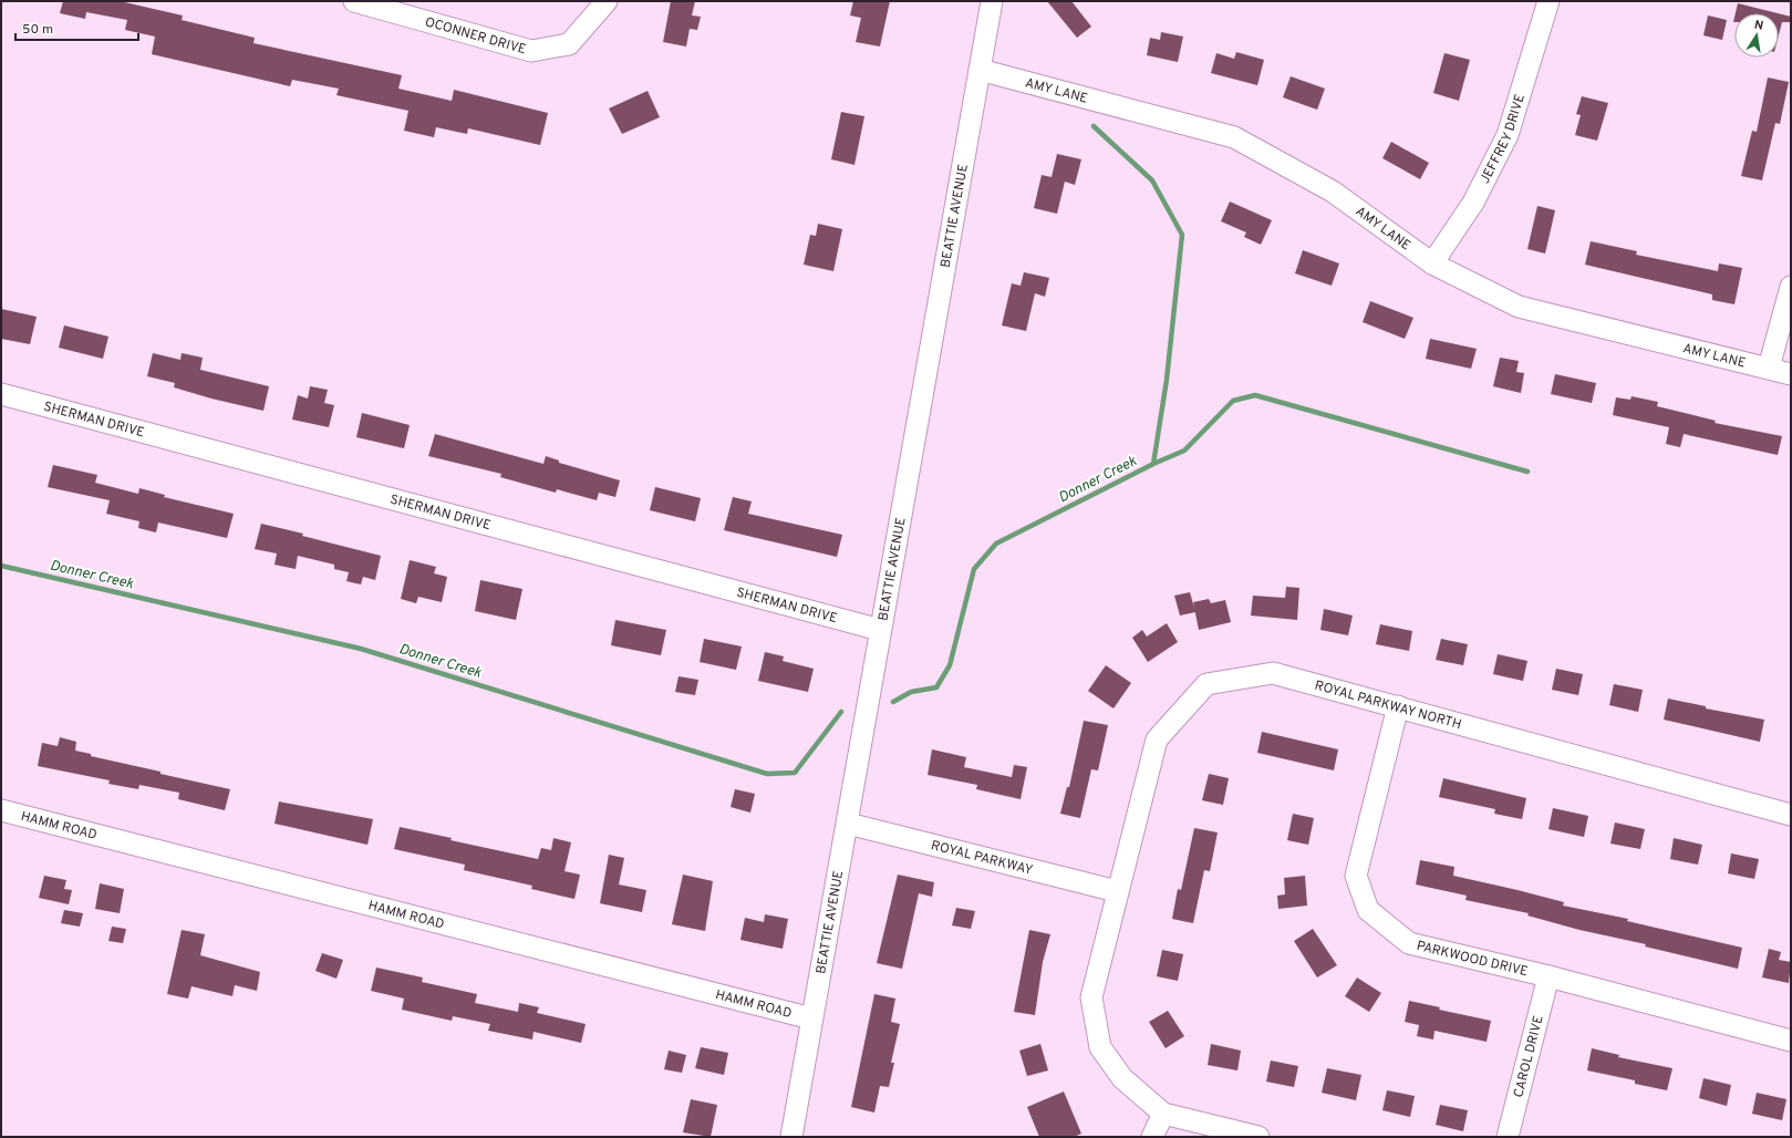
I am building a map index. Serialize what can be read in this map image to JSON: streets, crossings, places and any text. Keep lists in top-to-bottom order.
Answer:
{
  "streets": {
    "street": [
      "OCONNER DRIVE",
      "AMY LANE",
      "JEFFREY DRIVE",
      "BEATTIE AVENUE",
      "SHERMAN DRIVE",
      "ROYAL PARKWAY NORTH",
      "HAMM ROAD",
      "ROYAL PARKWAY",
      "PARKWOOD DRIVE",
      "CAROL DRIVE"
    ]
  },
  "crossings": [
    ["AMY LANE", "JEFFREY DRIVE"],
    ["AMY LANE", "BEATTIE AVENUE"],
    ["BEATTIE AVENUE", "SHERMAN DRIVE"],
    ["BEATTIE AVENUE", "HAMM ROAD"],
    ["BEATTIE AVENUE", "ROYAL PARKWAY"],
    ["ROYAL PARKWAY NORTH", "ROYAL PARKWAY"],
    ["ROYAL PARKWAY NORTH", "PARKWOOD DRIVE"],
    ["PARKWOOD DRIVE", "CAROL DRIVE"]
  ],
  "water": ["Donner Creek"],
  "scale_bar": "50 m",
  "north": "top"
}
